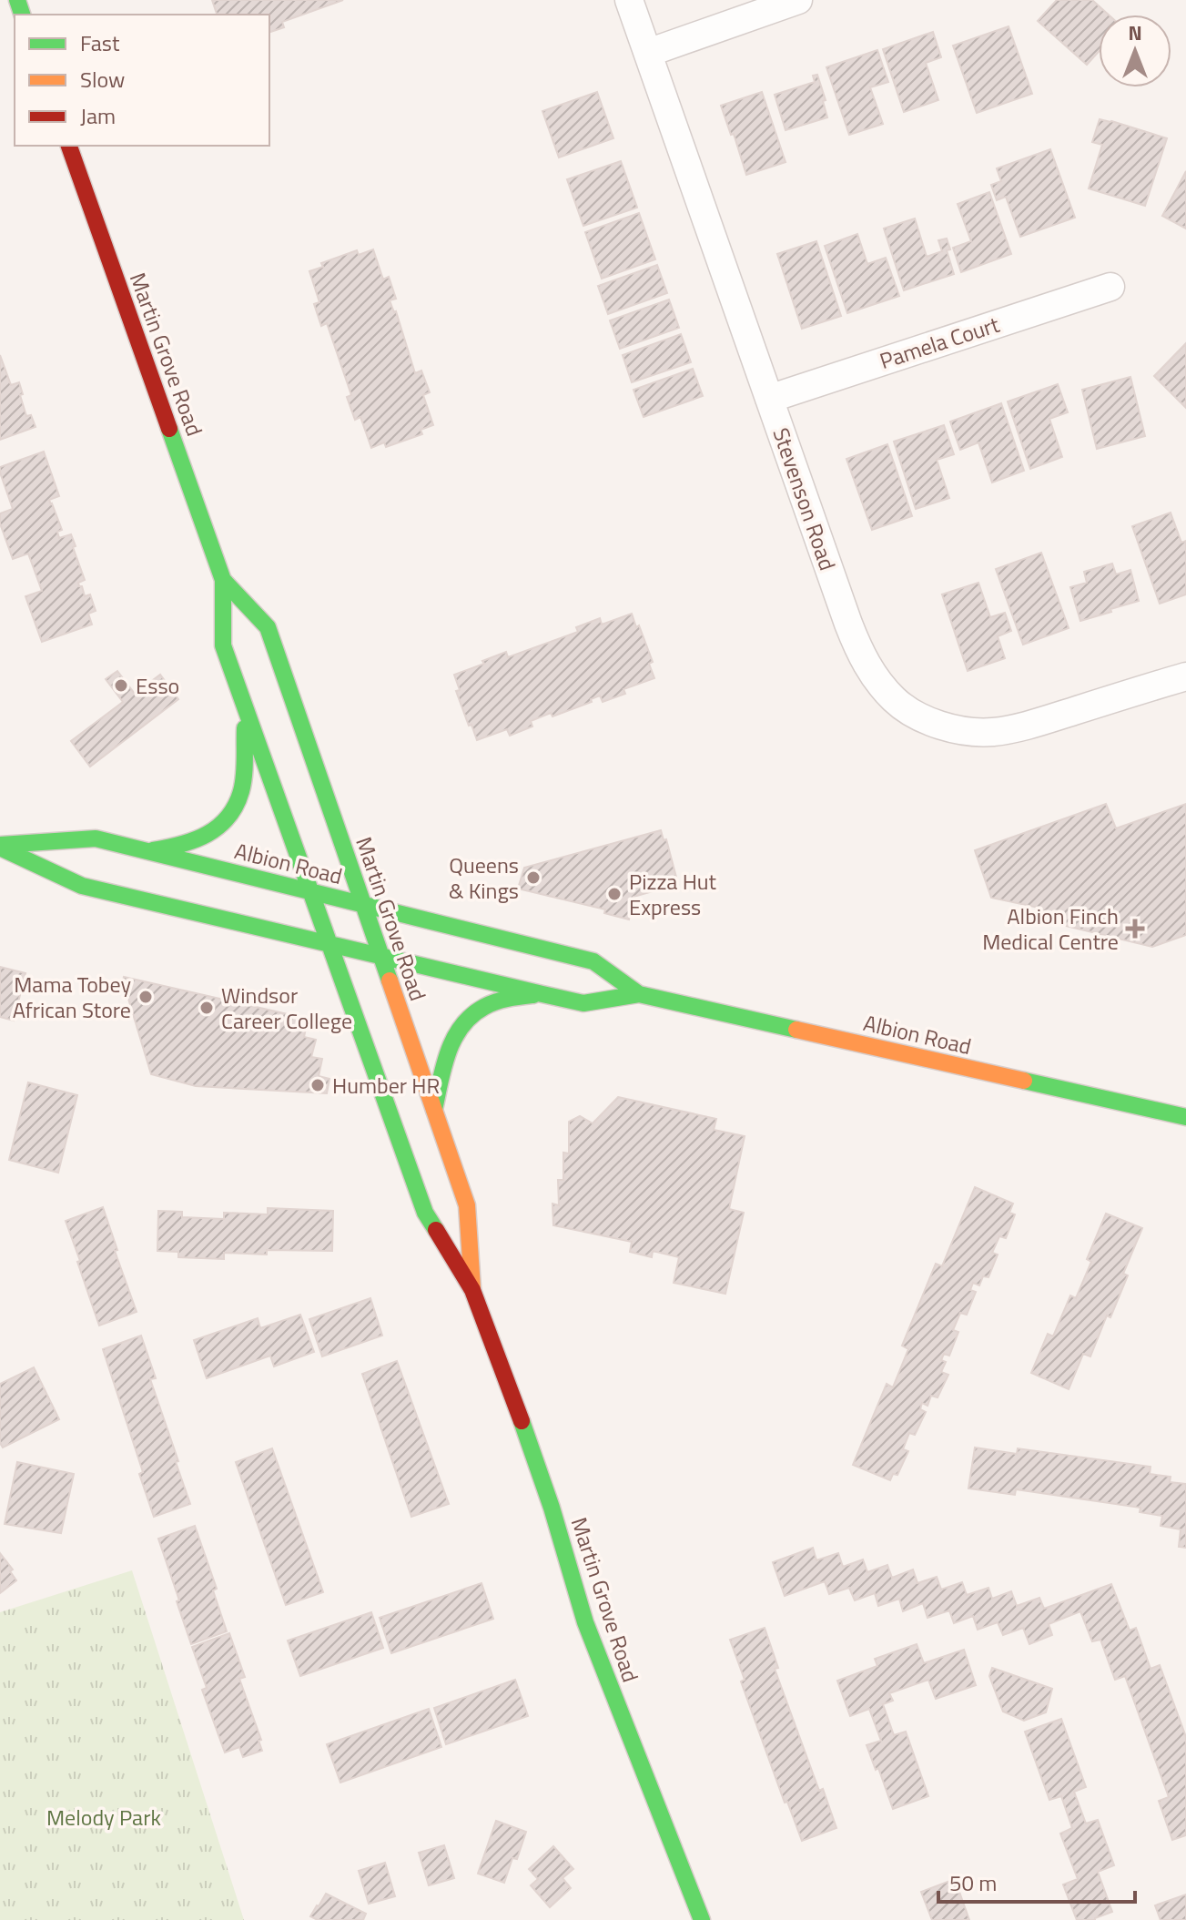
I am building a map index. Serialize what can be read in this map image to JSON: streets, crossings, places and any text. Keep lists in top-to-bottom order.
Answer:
{
  "streets": {
    "main road": ["Martin Grove Road", "Albion Road"],
    "street": ["Pamela Court", "Stevenson Road"]
  },
  "crossings": [
    ["Pamela Court", "Stevenson Road"],
    ["Martin Grove Road", "Albion Road"]
  ],
  "parks": ["Melody Park"],
  "places": {
    "other": [
      "Esso",
      "Queens & Kings",
      "Pizza Hut Express",
      "Mama Tobey African Store",
      "Windsor Career College",
      "Humber HR"
    ],
    "health": ["Albion Finch Medical Centre"]
  },
  "legend": ["Fast", "Slow", "Jam"],
  "scale_bar": "50 m",
  "north": "top"
}
